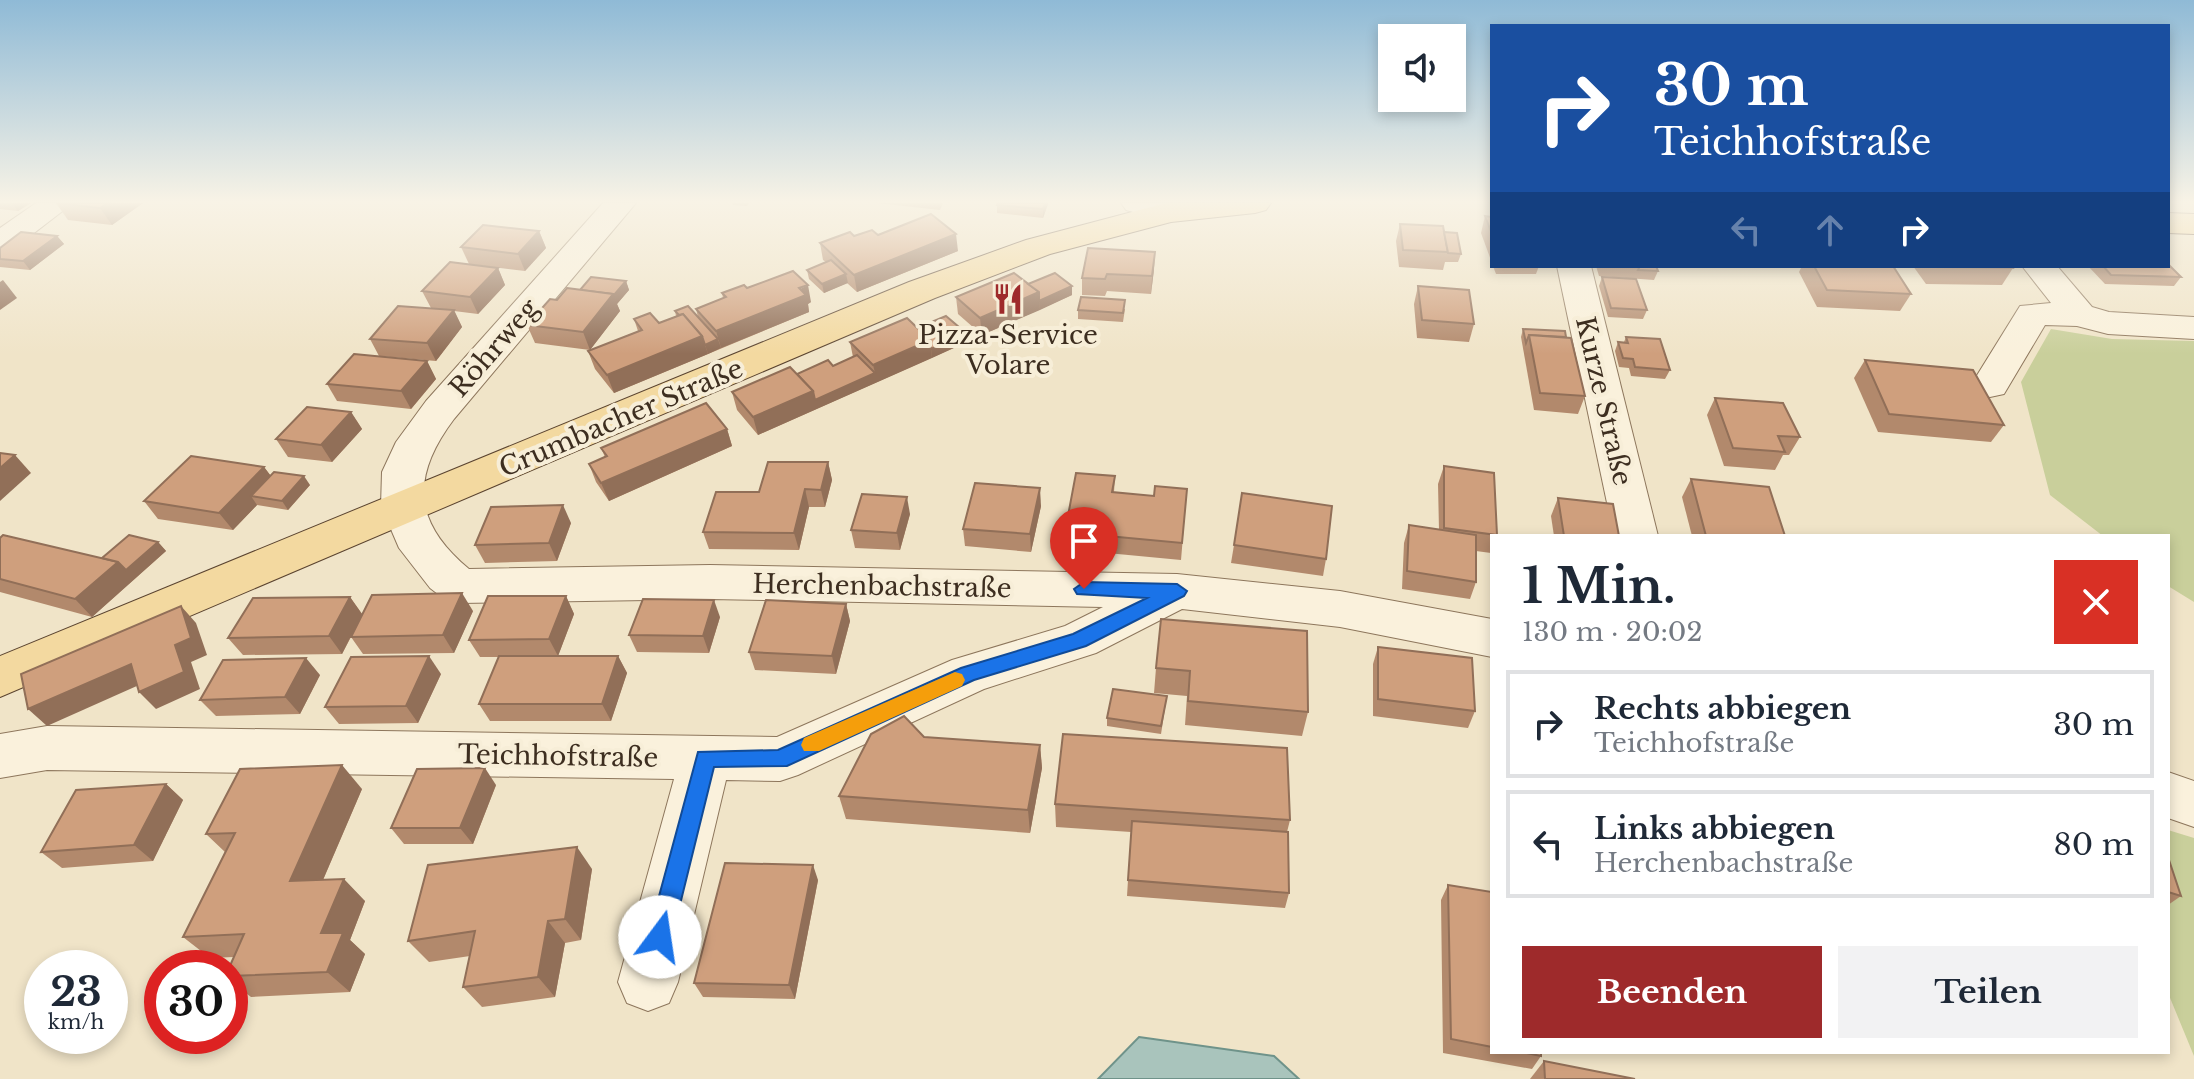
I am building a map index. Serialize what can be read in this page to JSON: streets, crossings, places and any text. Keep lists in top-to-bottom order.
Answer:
{
  "streets": {
    "main road": ["Crumbacher Straße"],
    "street": [
      "Röhrweg",
      "Kurze Straße",
      "Herchenbachstraße",
      "Teichhofstraße"
    ]
  },
  "crossings": [
    ["Röhrweg", "Crumbacher Straße"],
    ["Röhrweg", "Herchenbachstraße"],
    ["Crumbacher Straße", "Herchenbachstraße"],
    ["Herchenbachstraße", "Teichhofstraße"]
  ],
  "places": {
    "restaurant": ["Pizza-Service Volare"]
  },
  "page": {
    "turn": ["30 m", "Teichhofstraße"],
    "heading": ["1 Min.", "130 m · 20:02"],
    "list": [
      {
        "name": "Rechts abbiegen",
        "note": "Teichhofstraße",
        "value": "30 m"
      },
      {
        "name": "Links abbiegen",
        "note": "Herchenbachstraße",
        "value": "80 m"
      }
    ],
    "buttons": ["Beenden", "Teilen"],
    "speed": "23 km/h",
    "limit": "30"
  }
}
